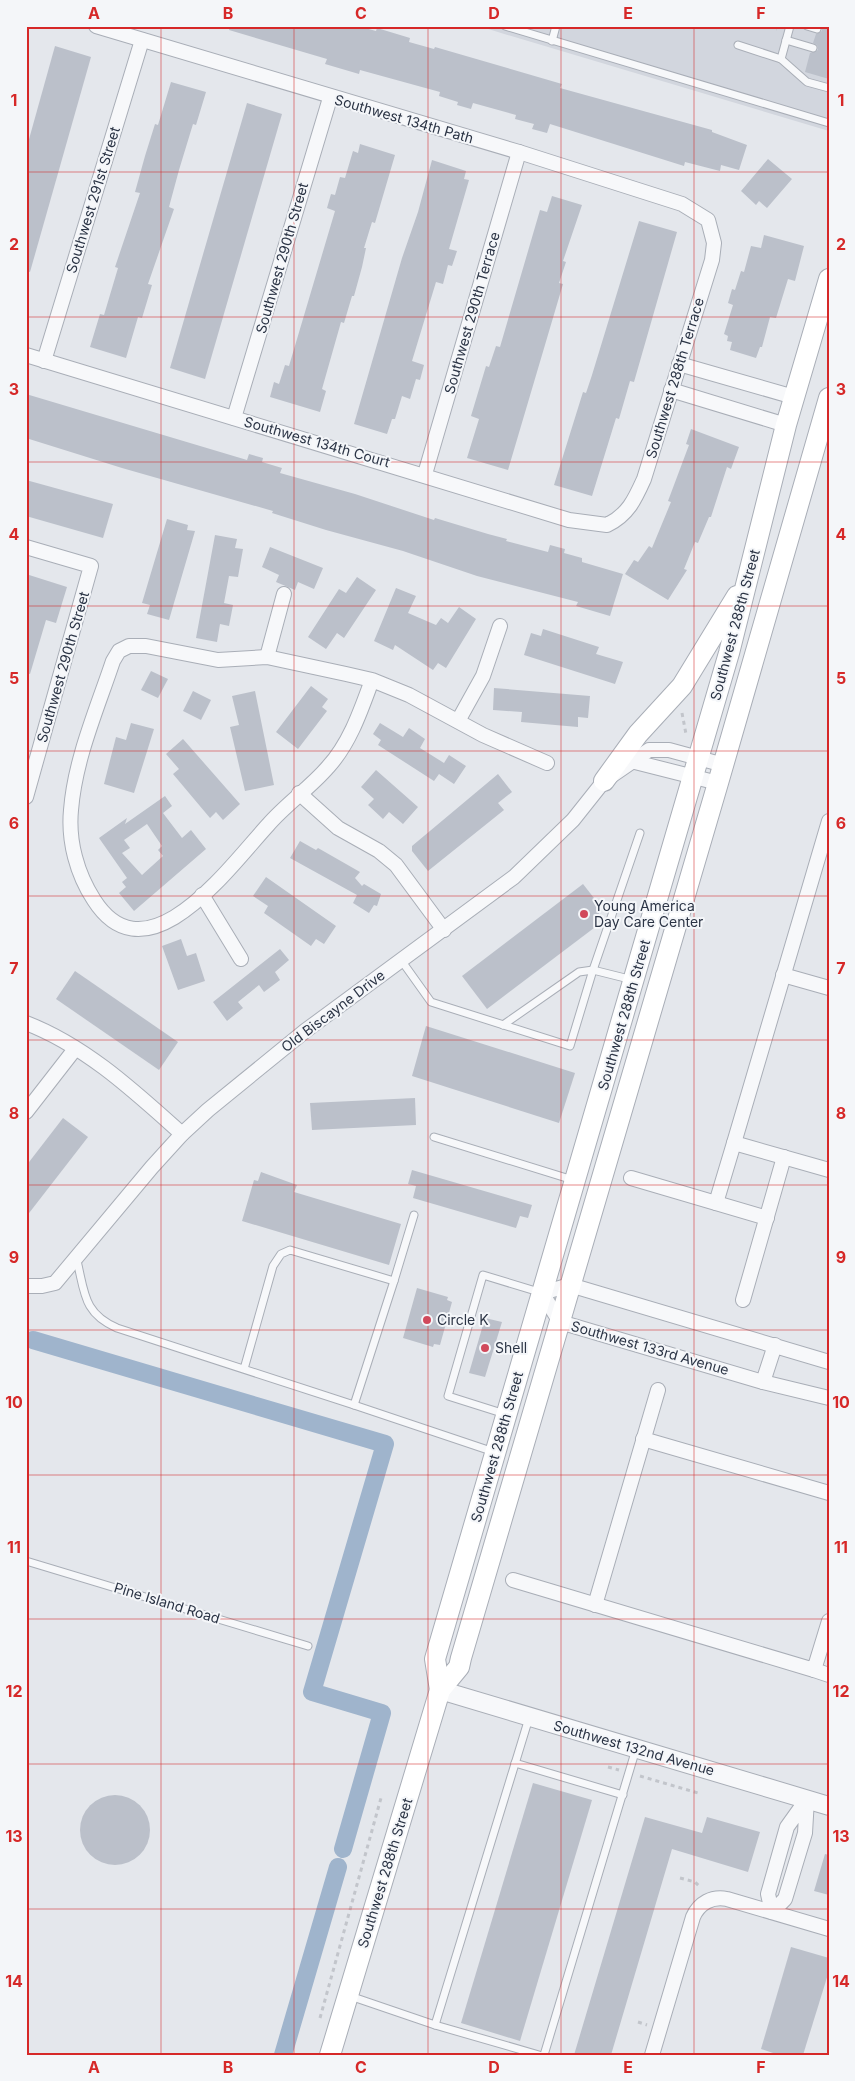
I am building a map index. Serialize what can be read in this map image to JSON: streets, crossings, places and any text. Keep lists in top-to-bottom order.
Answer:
{
  "streets": {
    "main road": ["Southwest 288th Street"],
    "street": [
      "Southwest 134th Path",
      "Southwest 291st Street",
      "Southwest 290th Street",
      "Southwest 290th Terrace",
      "Southwest 288th Terrace",
      "Southwest 134th Court",
      "Old Biscayne Drive",
      "Southwest 133rd Avenue",
      "Southwest 132nd Avenue"
    ],
    "lane": ["Pine Island Road"]
  },
  "crossings": [
    ["Southwest 134th Path", "Southwest 291st Street"],
    ["Southwest 134th Path", "Southwest 290th Street"],
    ["Southwest 134th Path", "Southwest 290th Terrace"],
    ["Southwest 134th Path", "Southwest 288th Terrace"],
    ["Southwest 291st Street", "Southwest 134th Court"],
    ["Southwest 290th Street", "Southwest 134th Court"],
    ["Southwest 290th Terrace", "Southwest 134th Court"],
    ["Southwest 288th Terrace", "Southwest 134th Court"],
    ["Southwest 288th Street", "Old Biscayne Drive"],
    ["Southwest 288th Street", "Southwest 133rd Avenue"],
    ["Southwest 288th Street", "Southwest 132nd Avenue"]
  ],
  "places": ["Young America Day Care Center", "Circle K", "Shell"],
  "grid": {
    "columns": [
      "A",
      "B",
      "C",
      "D",
      "E",
      "F"
    ],
    "rows": [
      "1",
      "2",
      "3",
      "4",
      "5",
      "6",
      "7",
      "8",
      "9",
      "10",
      "11",
      "12",
      "13",
      "14"
    ]
  }
}
